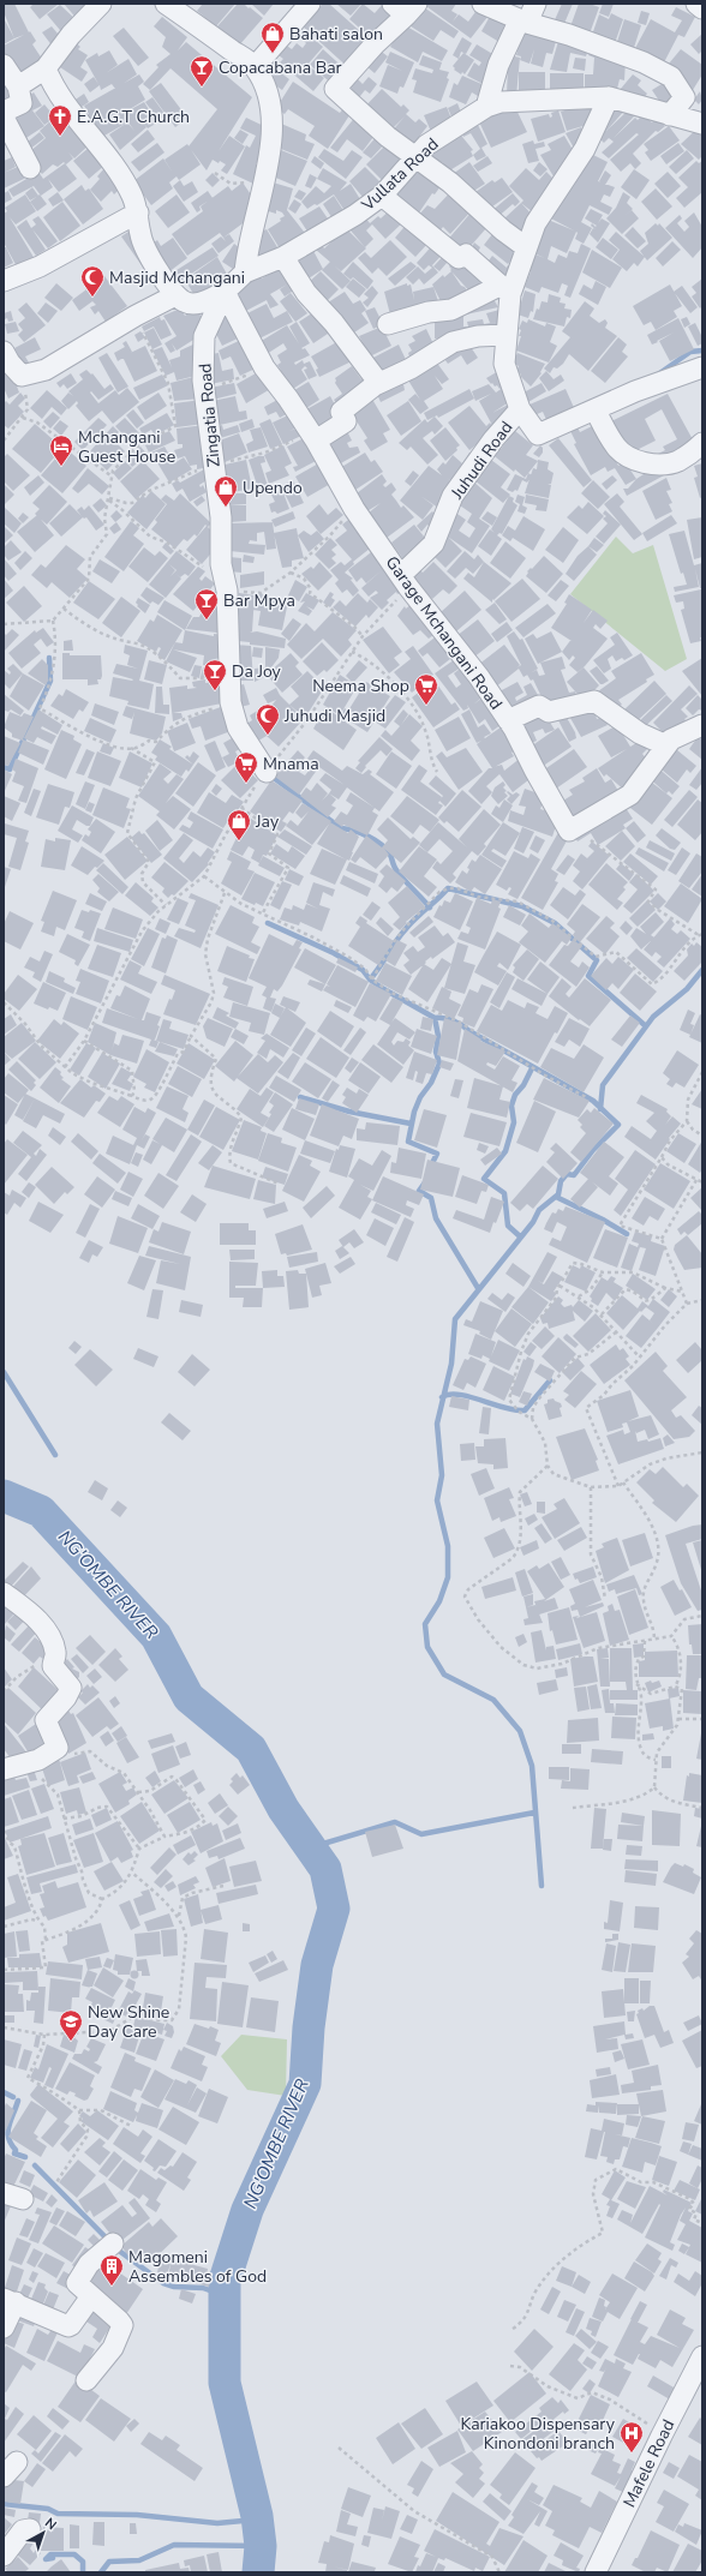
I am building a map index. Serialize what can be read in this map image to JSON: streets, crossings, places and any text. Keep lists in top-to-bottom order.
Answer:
{
  "streets": {
    "street": [
      "Vullata Road",
      "Zingatia Road",
      "Juhudi Road",
      "Garage Mchangani Road",
      "Mafele Road"
    ]
  },
  "crossings": [
    ["Vullata Road", "Zingatia Road"],
    ["Vullata Road", "Juhudi Road"],
    ["Zingatia Road", "Garage Mchangani Road"],
    ["Juhudi Road", "Garage Mchangani Road"]
  ],
  "water": ["NG'OMBE RIVER"],
  "places": {
    "shop": ["Bahati salon", "Upendo", "Jay"],
    "bar": ["Copacabana Bar", "Bar Mpya", "Da Joy"],
    "church": ["E.A.G.T Church"],
    "mosque": ["Masjid Mchangani", "Juhudi Masjid"],
    "hotel": ["Mchangani Guest House"],
    "supermarket": ["Neema Shop", "Mnama"],
    "school or university": ["New Shine Day Care"],
    "building": ["Magomeni Assembles of God"],
    "hospital": ["Kariakoo Dispensary Kinondoni branch"]
  },
  "north": "top right"
}
